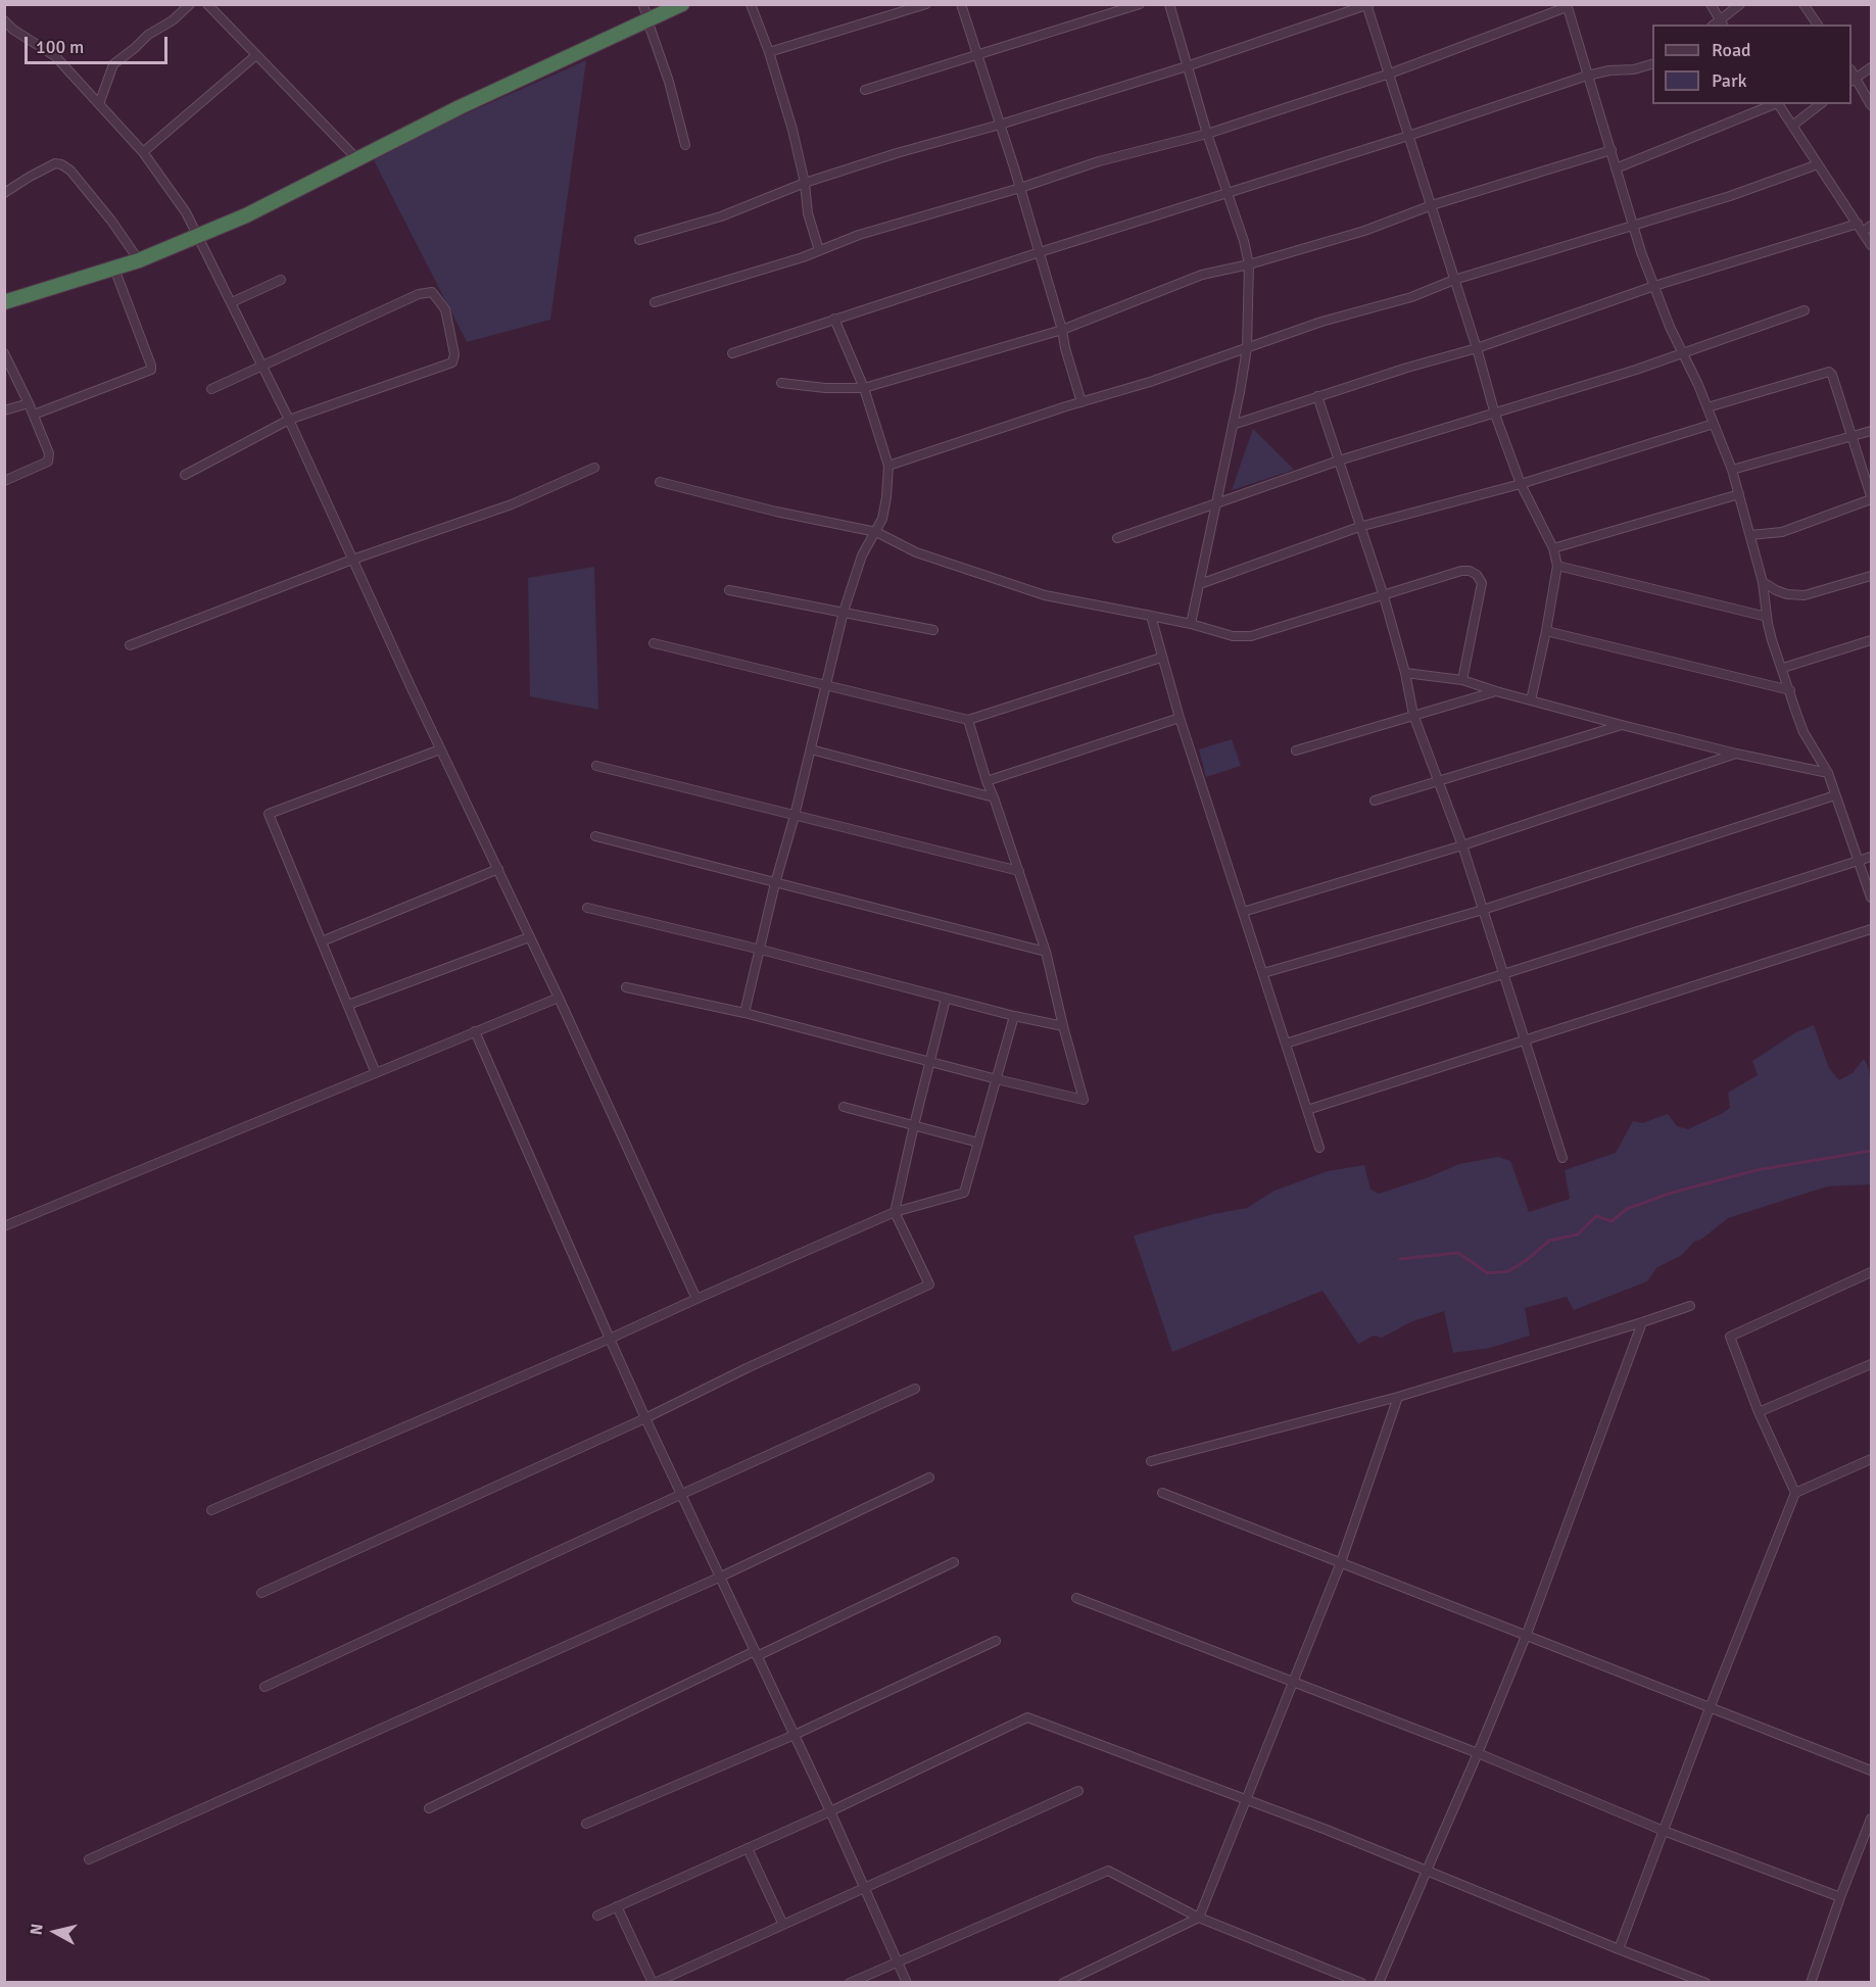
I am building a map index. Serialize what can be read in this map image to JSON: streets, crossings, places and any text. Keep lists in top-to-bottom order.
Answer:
{
  "legend": ["Road", "Park"],
  "scale_bar": "100 m",
  "north": "left"
}
